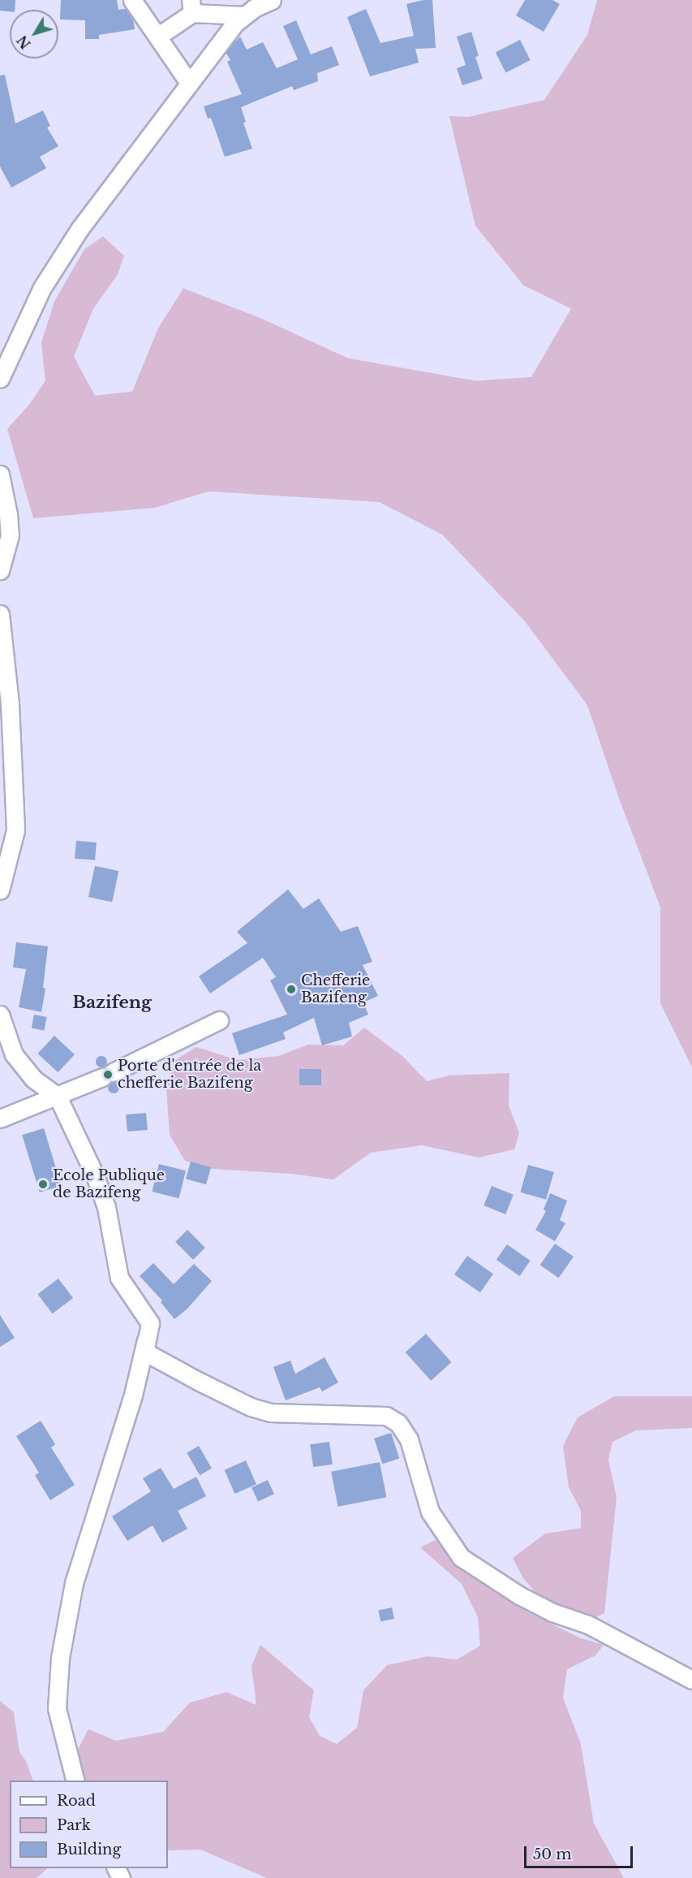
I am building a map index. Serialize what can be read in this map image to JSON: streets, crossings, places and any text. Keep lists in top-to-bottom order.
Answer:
{
  "districts": ["Bazifeng"],
  "places": ["Chefferie Bazifeng", "Porte d'entrée de la chefferie Bazifeng", "Ecole Publique de Bazifeng"],
  "legend": ["Road", "Park", "Building"],
  "scale_bar": "50 m",
  "north": "bottom left"
}
